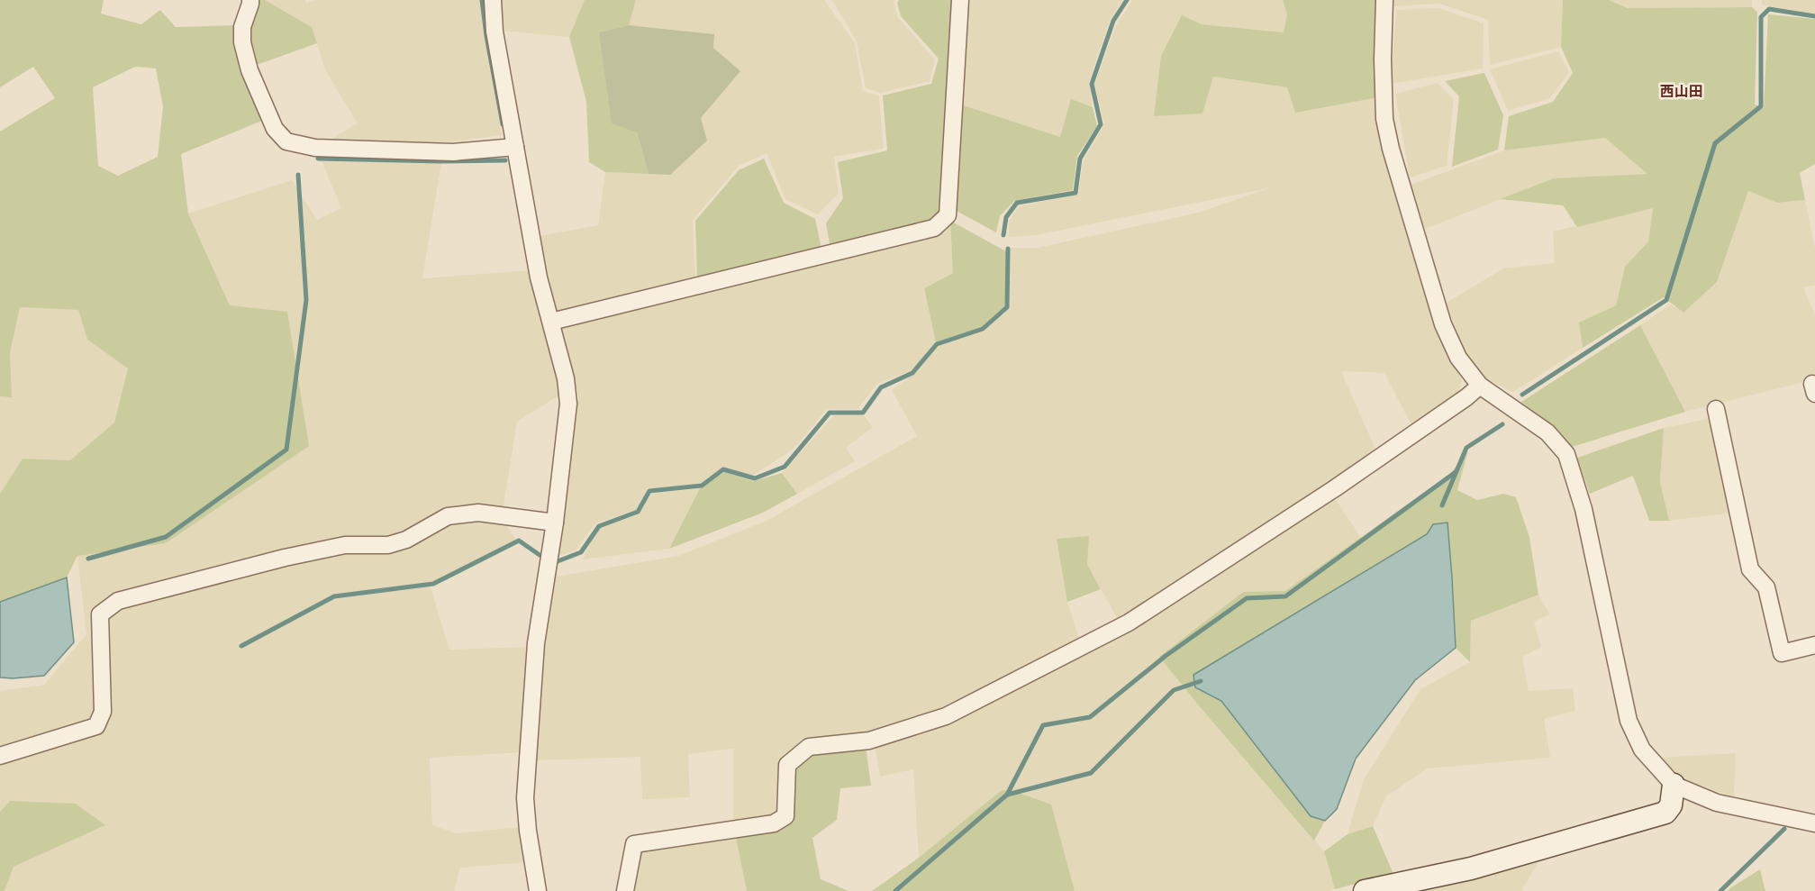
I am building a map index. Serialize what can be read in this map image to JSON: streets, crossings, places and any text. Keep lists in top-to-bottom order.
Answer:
{
  "districts": ["西山田"]
}
